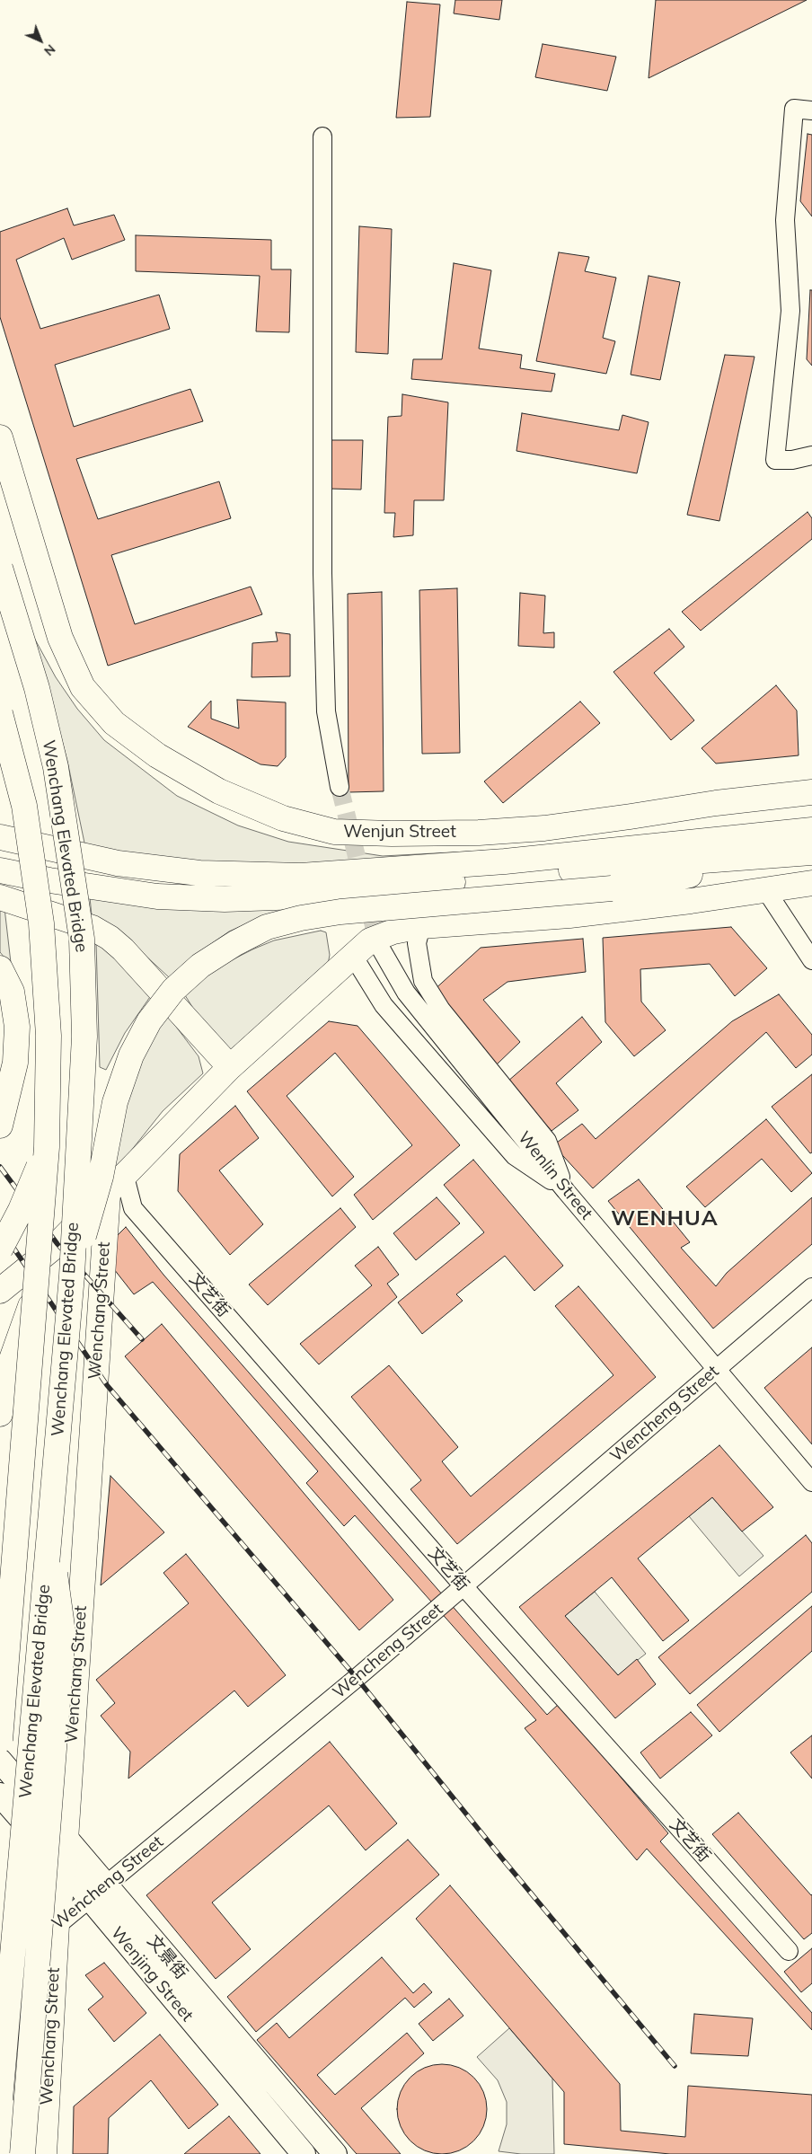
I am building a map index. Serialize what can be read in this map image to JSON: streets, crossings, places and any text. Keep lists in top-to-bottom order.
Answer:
{
  "streets": {
    "highway": ["Wenjun Street", "Wenchang Elevated Bridge", "Wenchang Street"],
    "main road": ["文景街", "Wenjing Street"],
    "street": ["Wenlin Street", "文艺街", "Wencheng Street"]
  },
  "crossings": [
    ["Wenlin Street", "Wencheng Street"],
    ["文艺街", "Wencheng Street"],
    ["Wenchang Street", "Wencheng Street"],
    ["Wenchang Street", "文景街"],
    ["Wenchang Street", "Wenjing Street"],
    ["Wencheng Street", "文景街"],
    ["Wencheng Street", "Wenjing Street"],
    ["文景街", "Wenjing Street"]
  ],
  "districts": ["WENHUA"],
  "north": "bottom right"
}
